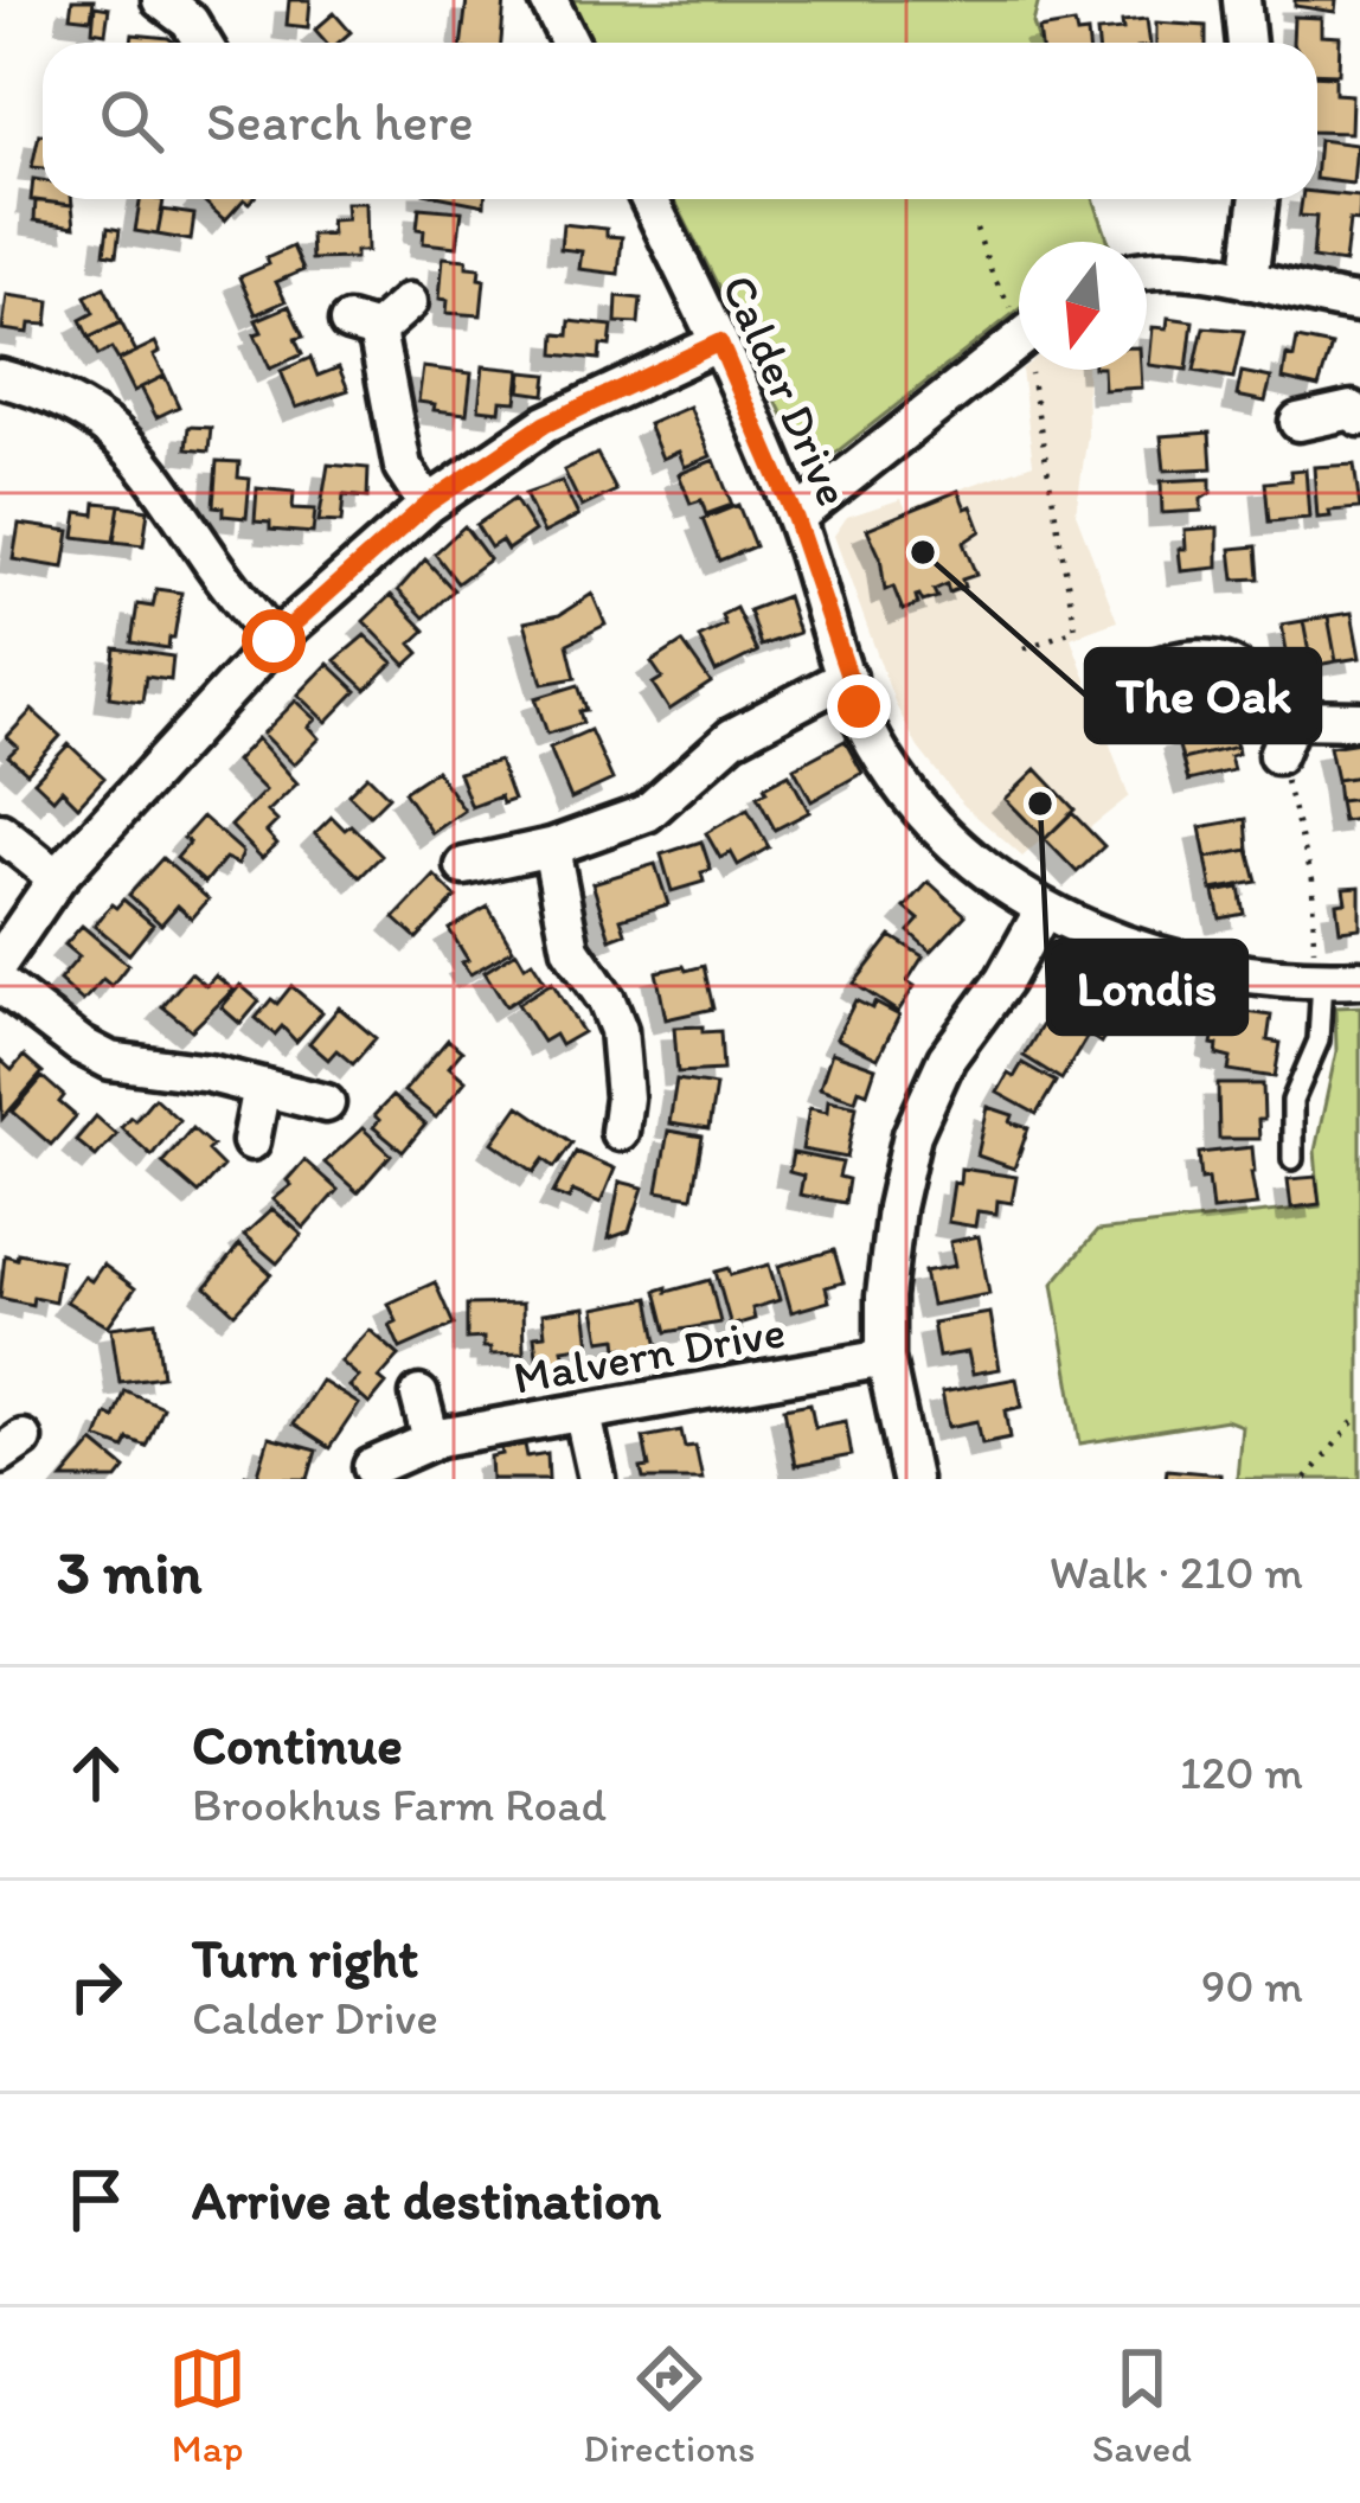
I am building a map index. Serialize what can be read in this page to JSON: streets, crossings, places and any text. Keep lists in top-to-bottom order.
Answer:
{
  "streets": {
    "street": ["Calder Drive", "Malvern Drive"]
  },
  "places": ["The Oak", "Londis"],
  "north": "bottom",
  "page": {
    "search": "Search here",
    "heading": ["3 min", "Walk · 210 m"],
    "list": [
      ["Continue", "Brookhus Farm Road", "120 m"],
      ["Turn right", "Calder Drive", "90 m"],
      "Arrive at destination"
    ],
    "nav": ["Map", "Directions", "Saved"]
  }
}
